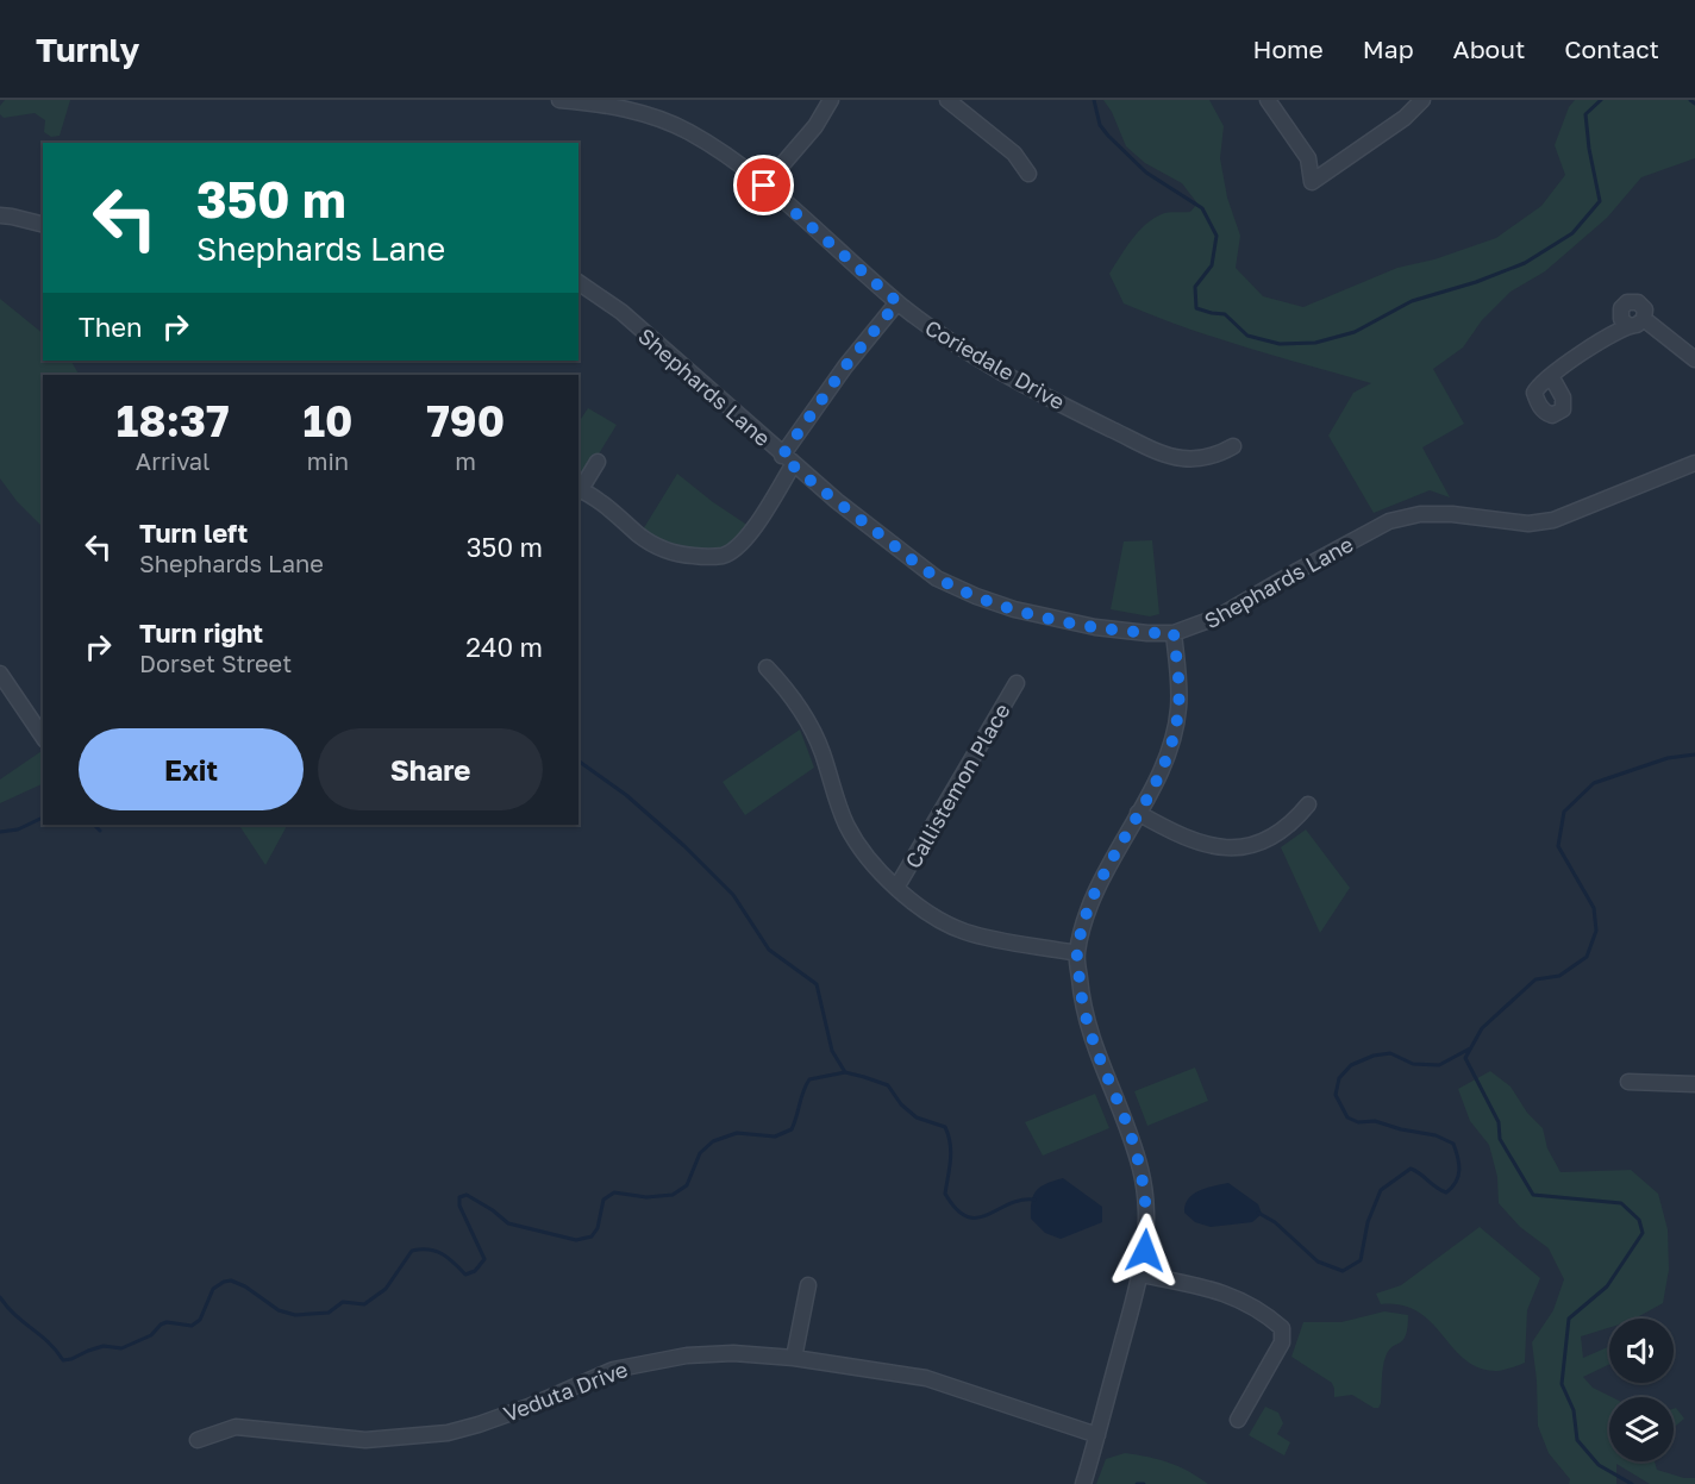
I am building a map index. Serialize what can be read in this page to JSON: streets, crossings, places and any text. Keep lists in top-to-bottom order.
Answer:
{
  "streets": {
    "street": [
      "Coriedale Drive",
      "Shephards Lane",
      "Callistemon Place",
      "Veduta Drive"
    ]
  },
  "page": {
    "header": "Turnly",
    "nav": [
      "Home",
      "Map",
      "About",
      "Contact"
    ],
    "turn": ["350 m", "Shephards Lane"],
    "then": "Then",
    "eta": [
      "18:37",
      "Arrival",
      "10",
      "min",
      "790",
      "m"
    ],
    "list": [
      {
        "name": "Turn left",
        "note": "Shephards Lane",
        "value": "350 m"
      },
      {
        "name": "Turn right",
        "note": "Dorset Street",
        "value": "240 m"
      }
    ],
    "buttons": ["Exit", "Share"]
  }
}
